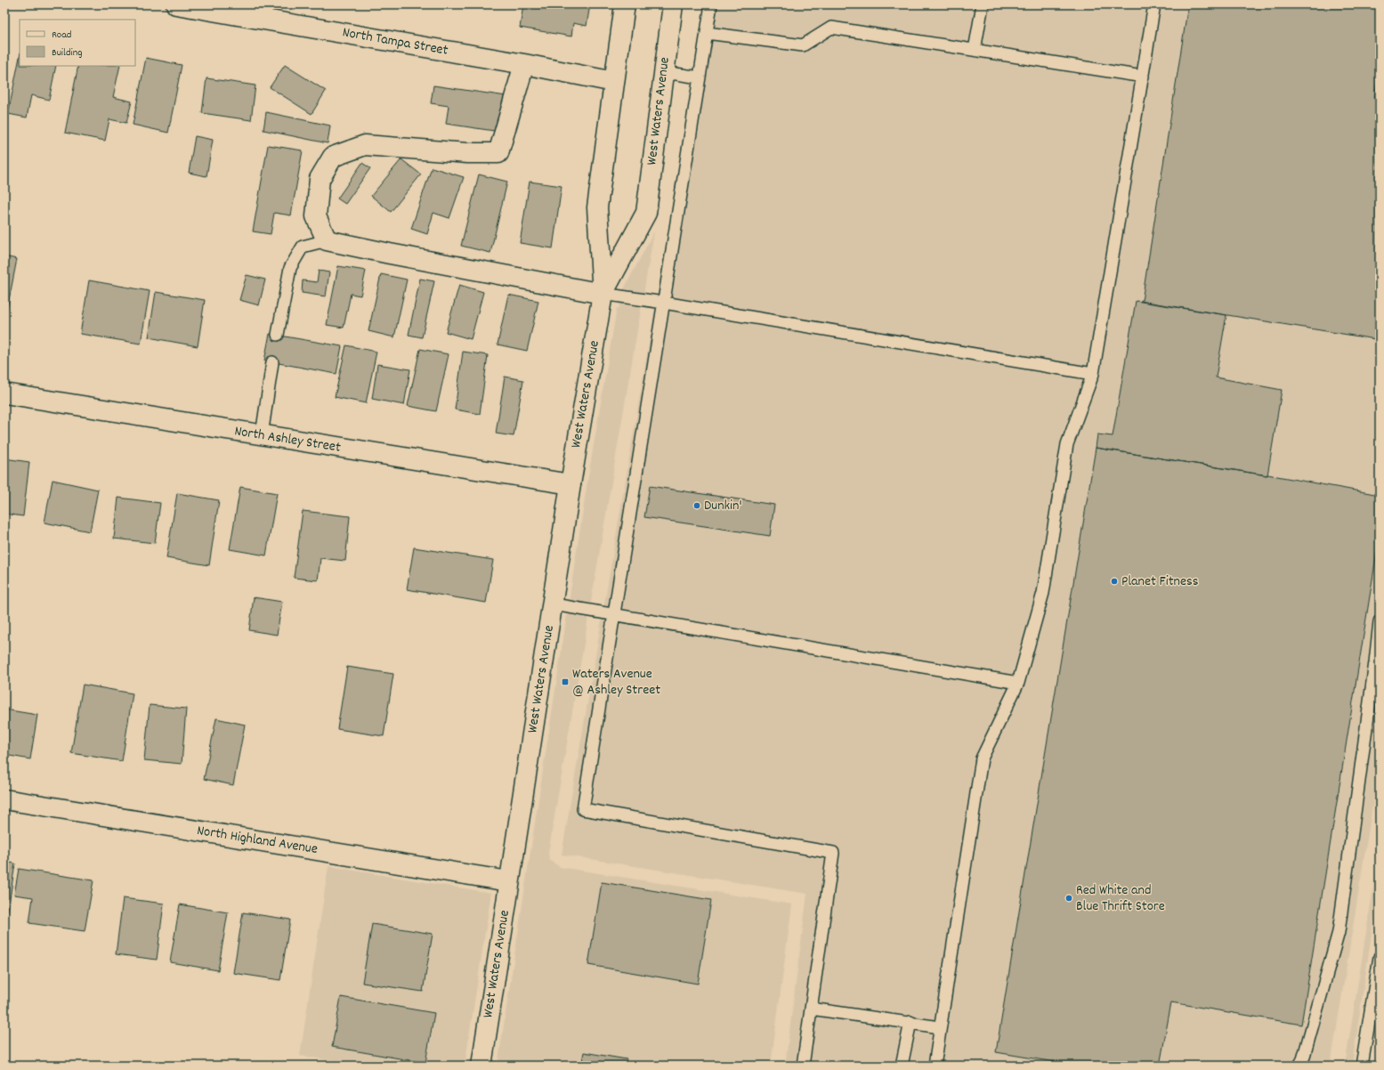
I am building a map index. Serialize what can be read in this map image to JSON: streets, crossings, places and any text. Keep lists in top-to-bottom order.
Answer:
{
  "streets": {
    "street": [
      "North Tampa Street",
      "West Waters Avenue",
      "North Ashley Street",
      "North Highland Avenue"
    ]
  },
  "crossings": [
    ["North Tampa Street", "West Waters Avenue"],
    ["West Waters Avenue", "North Ashley Street"],
    ["West Waters Avenue", "North Highland Avenue"]
  ],
  "places": {
    "other": ["Dunkin'", "Planet Fitness", "Red White and Blue Thrift Store"],
    "transit": ["Waters Avenue @ Ashley Street"]
  },
  "legend": ["Road", "Building"]
}
